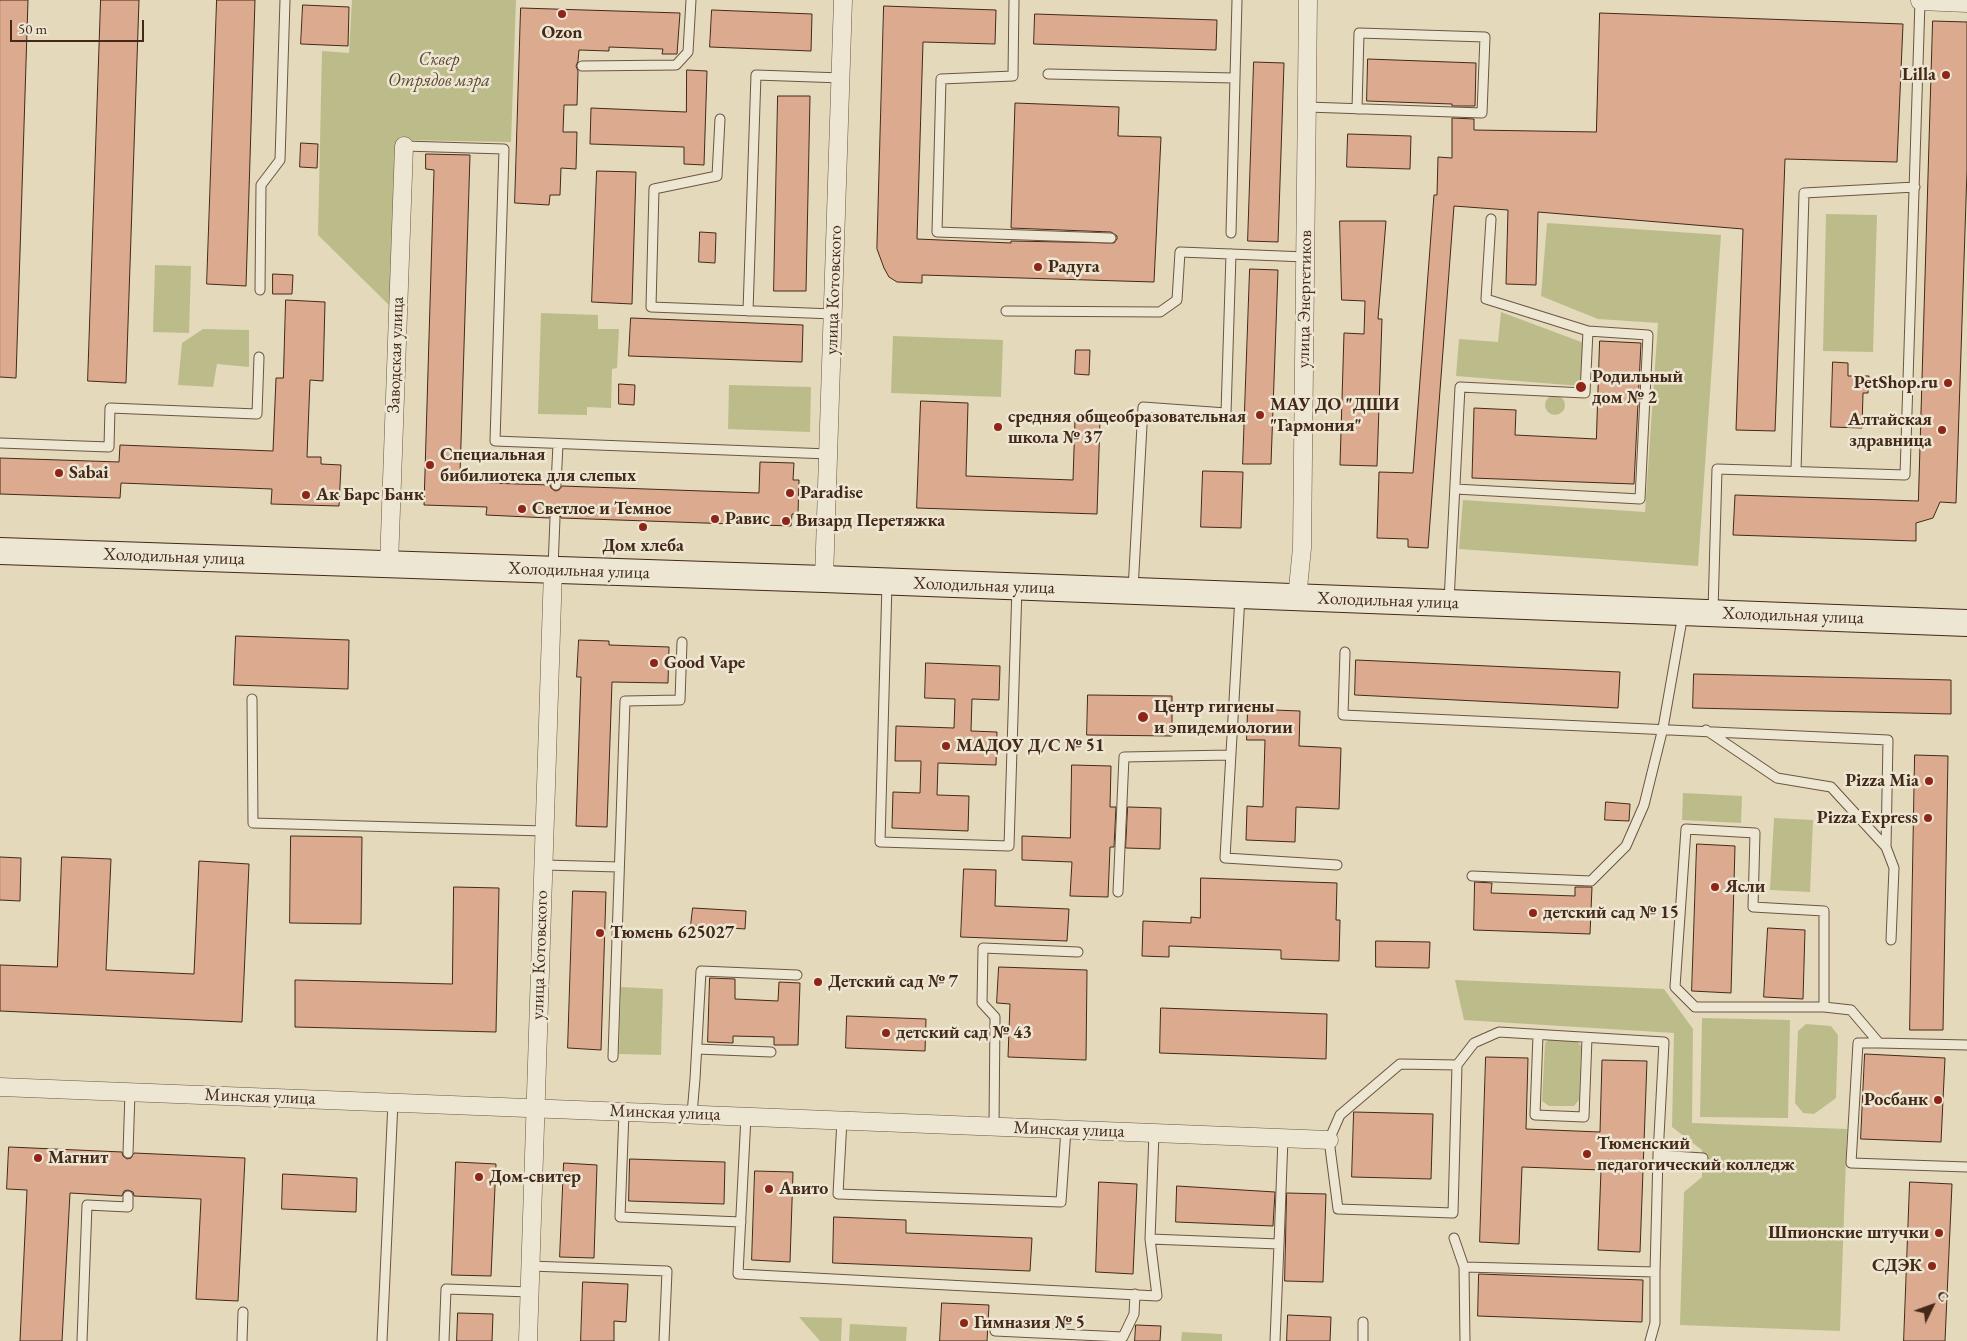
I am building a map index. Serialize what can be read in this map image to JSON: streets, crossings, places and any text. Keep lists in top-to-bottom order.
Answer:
{
  "streets": {
    "street": [
      "улица Котовского",
      "улица Энергетиков",
      "Заводская улица",
      "Холодильная улица",
      "Минская улица"
    ]
  },
  "crossings": [
    ["улица Котовского", "Холодильная улица"],
    ["улица Котовского", "Минская улица"],
    ["улица Энергетиков", "Холодильная улица"],
    ["Заводская улица", "Холодильная улица"]
  ],
  "parks": ["Сквер Отрядов мэра"],
  "places": [
    "Ozon",
    "Lilla",
    "Радуга",
    "PetShop.ru",
    "Родильный дом № 2",
    "МАУ ДО \"ДШИ \"Гармония\"",
    "средняя общеобразовательная школа № 37",
    "Алтайская здравница",
    "Специальная бибилиотека для слепых",
    "Sabai",
    "Paradise",
    "Ак Барс Банк",
    "Светлое и Темное",
    "Равис",
    "Визард Перетяжка",
    "Дом хлеба",
    "Good Vape",
    "Центр гигиены и эпидемиологии",
    "МАДОУ Д/С № 51",
    "Pizza Mia",
    "Pizza Express",
    "Ясли",
    "детский сад № 15",
    "Тюмень 625027",
    "Детский сад № 7",
    "детский сад № 43",
    "Росбанк",
    "Тюменский педагогический колледж",
    "Магнит",
    "Дом-свитер",
    "Авито",
    "Шпионские штучки",
    "СДЭК",
    "Гимназия № 5"
  ],
  "scale_bar": "50 m",
  "north": "top right"
}
